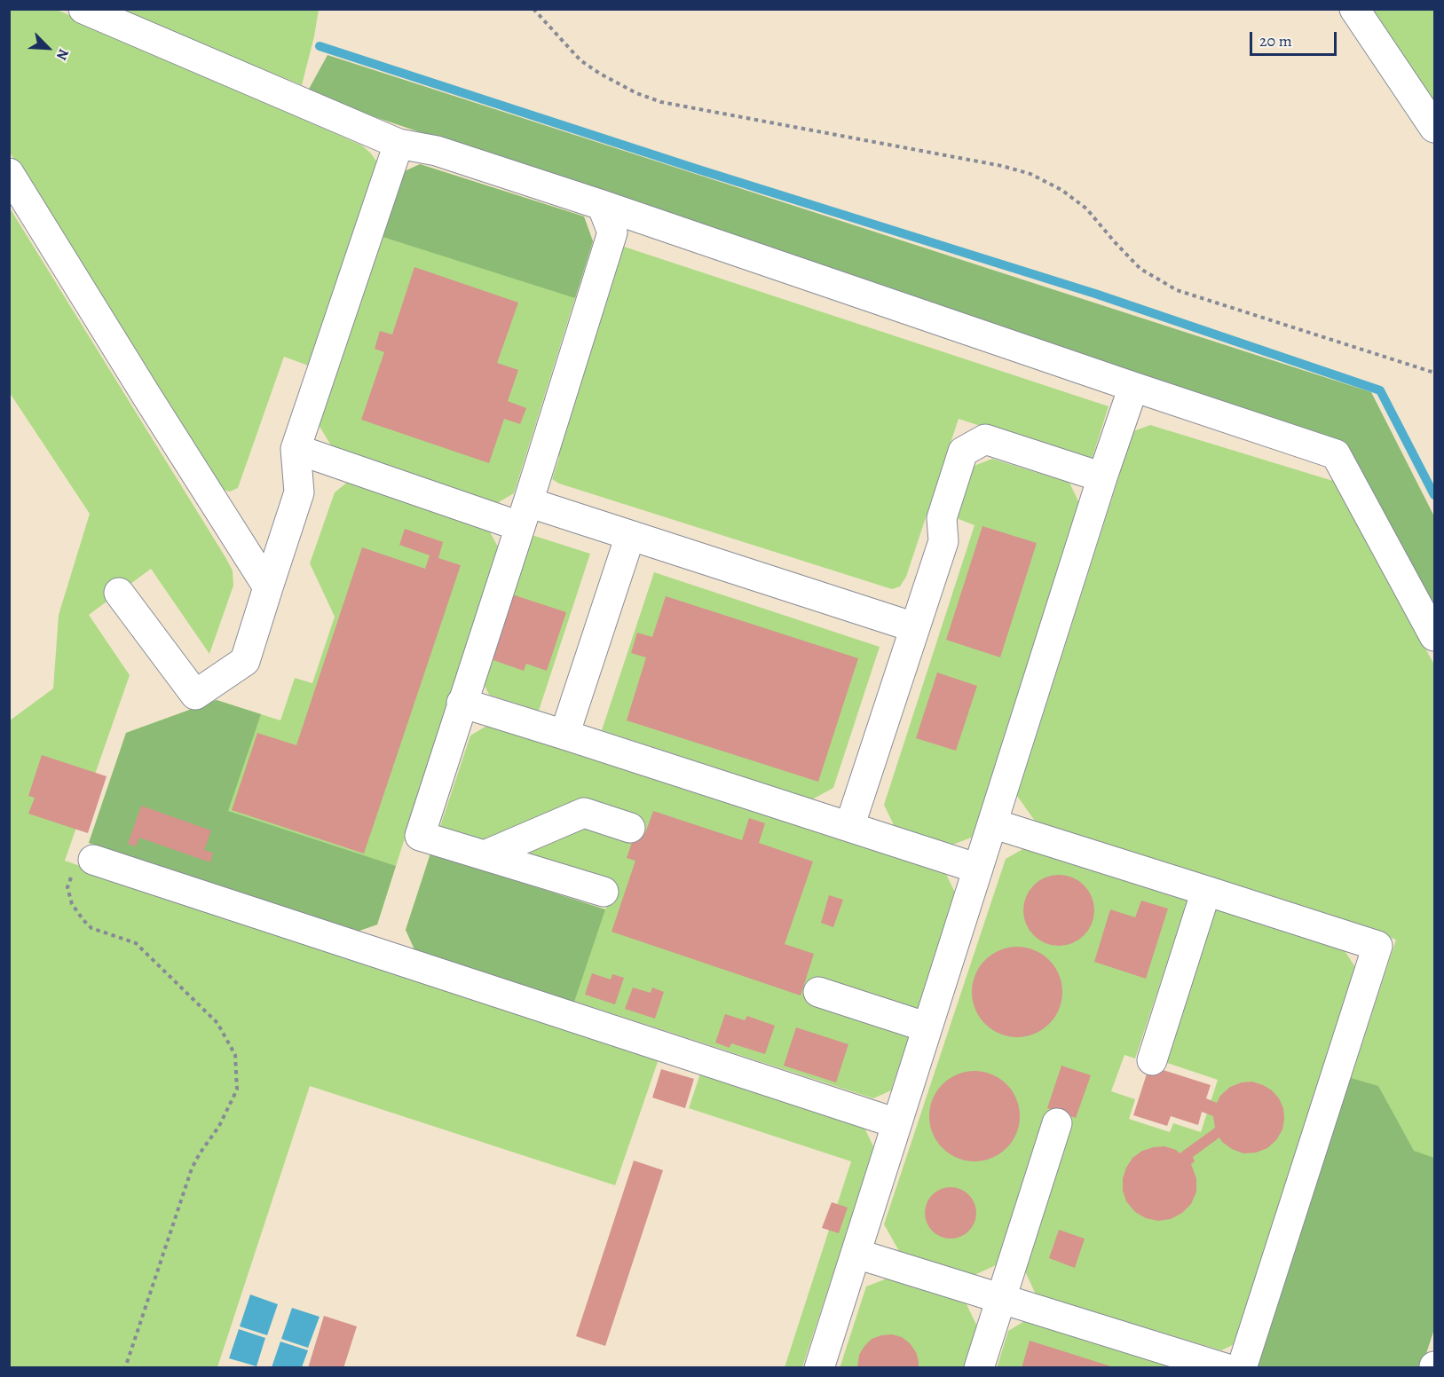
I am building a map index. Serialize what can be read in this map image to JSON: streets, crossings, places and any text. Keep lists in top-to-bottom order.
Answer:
{
  "scale_bar": "20 m",
  "north": "bottom right"
}
